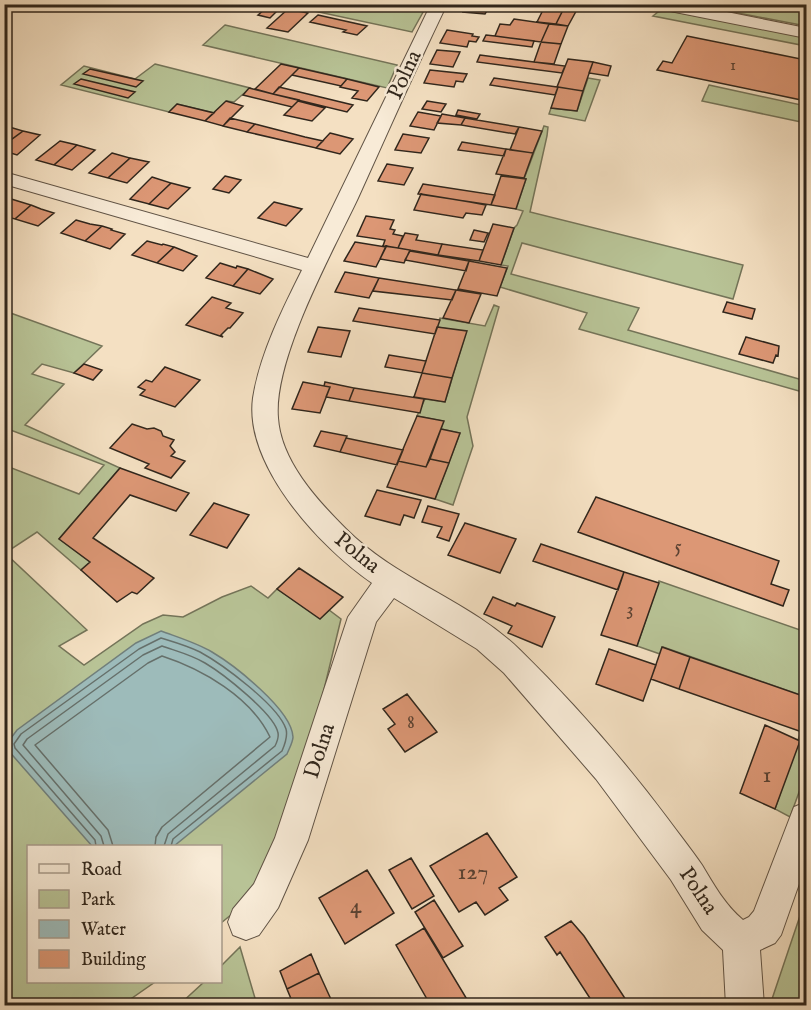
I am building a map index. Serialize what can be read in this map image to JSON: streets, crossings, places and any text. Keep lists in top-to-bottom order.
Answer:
{
  "streets": {
    "street": ["Polna", "Dolna"]
  },
  "crossings": [
    ["Polna", "Dolna"]
  ],
  "house_numbers": [
    "1",
    "5",
    "3",
    "8",
    "1",
    "127",
    "4"
  ],
  "legend": [
    "Road",
    "Park",
    "Water",
    "Building"
  ]
}
